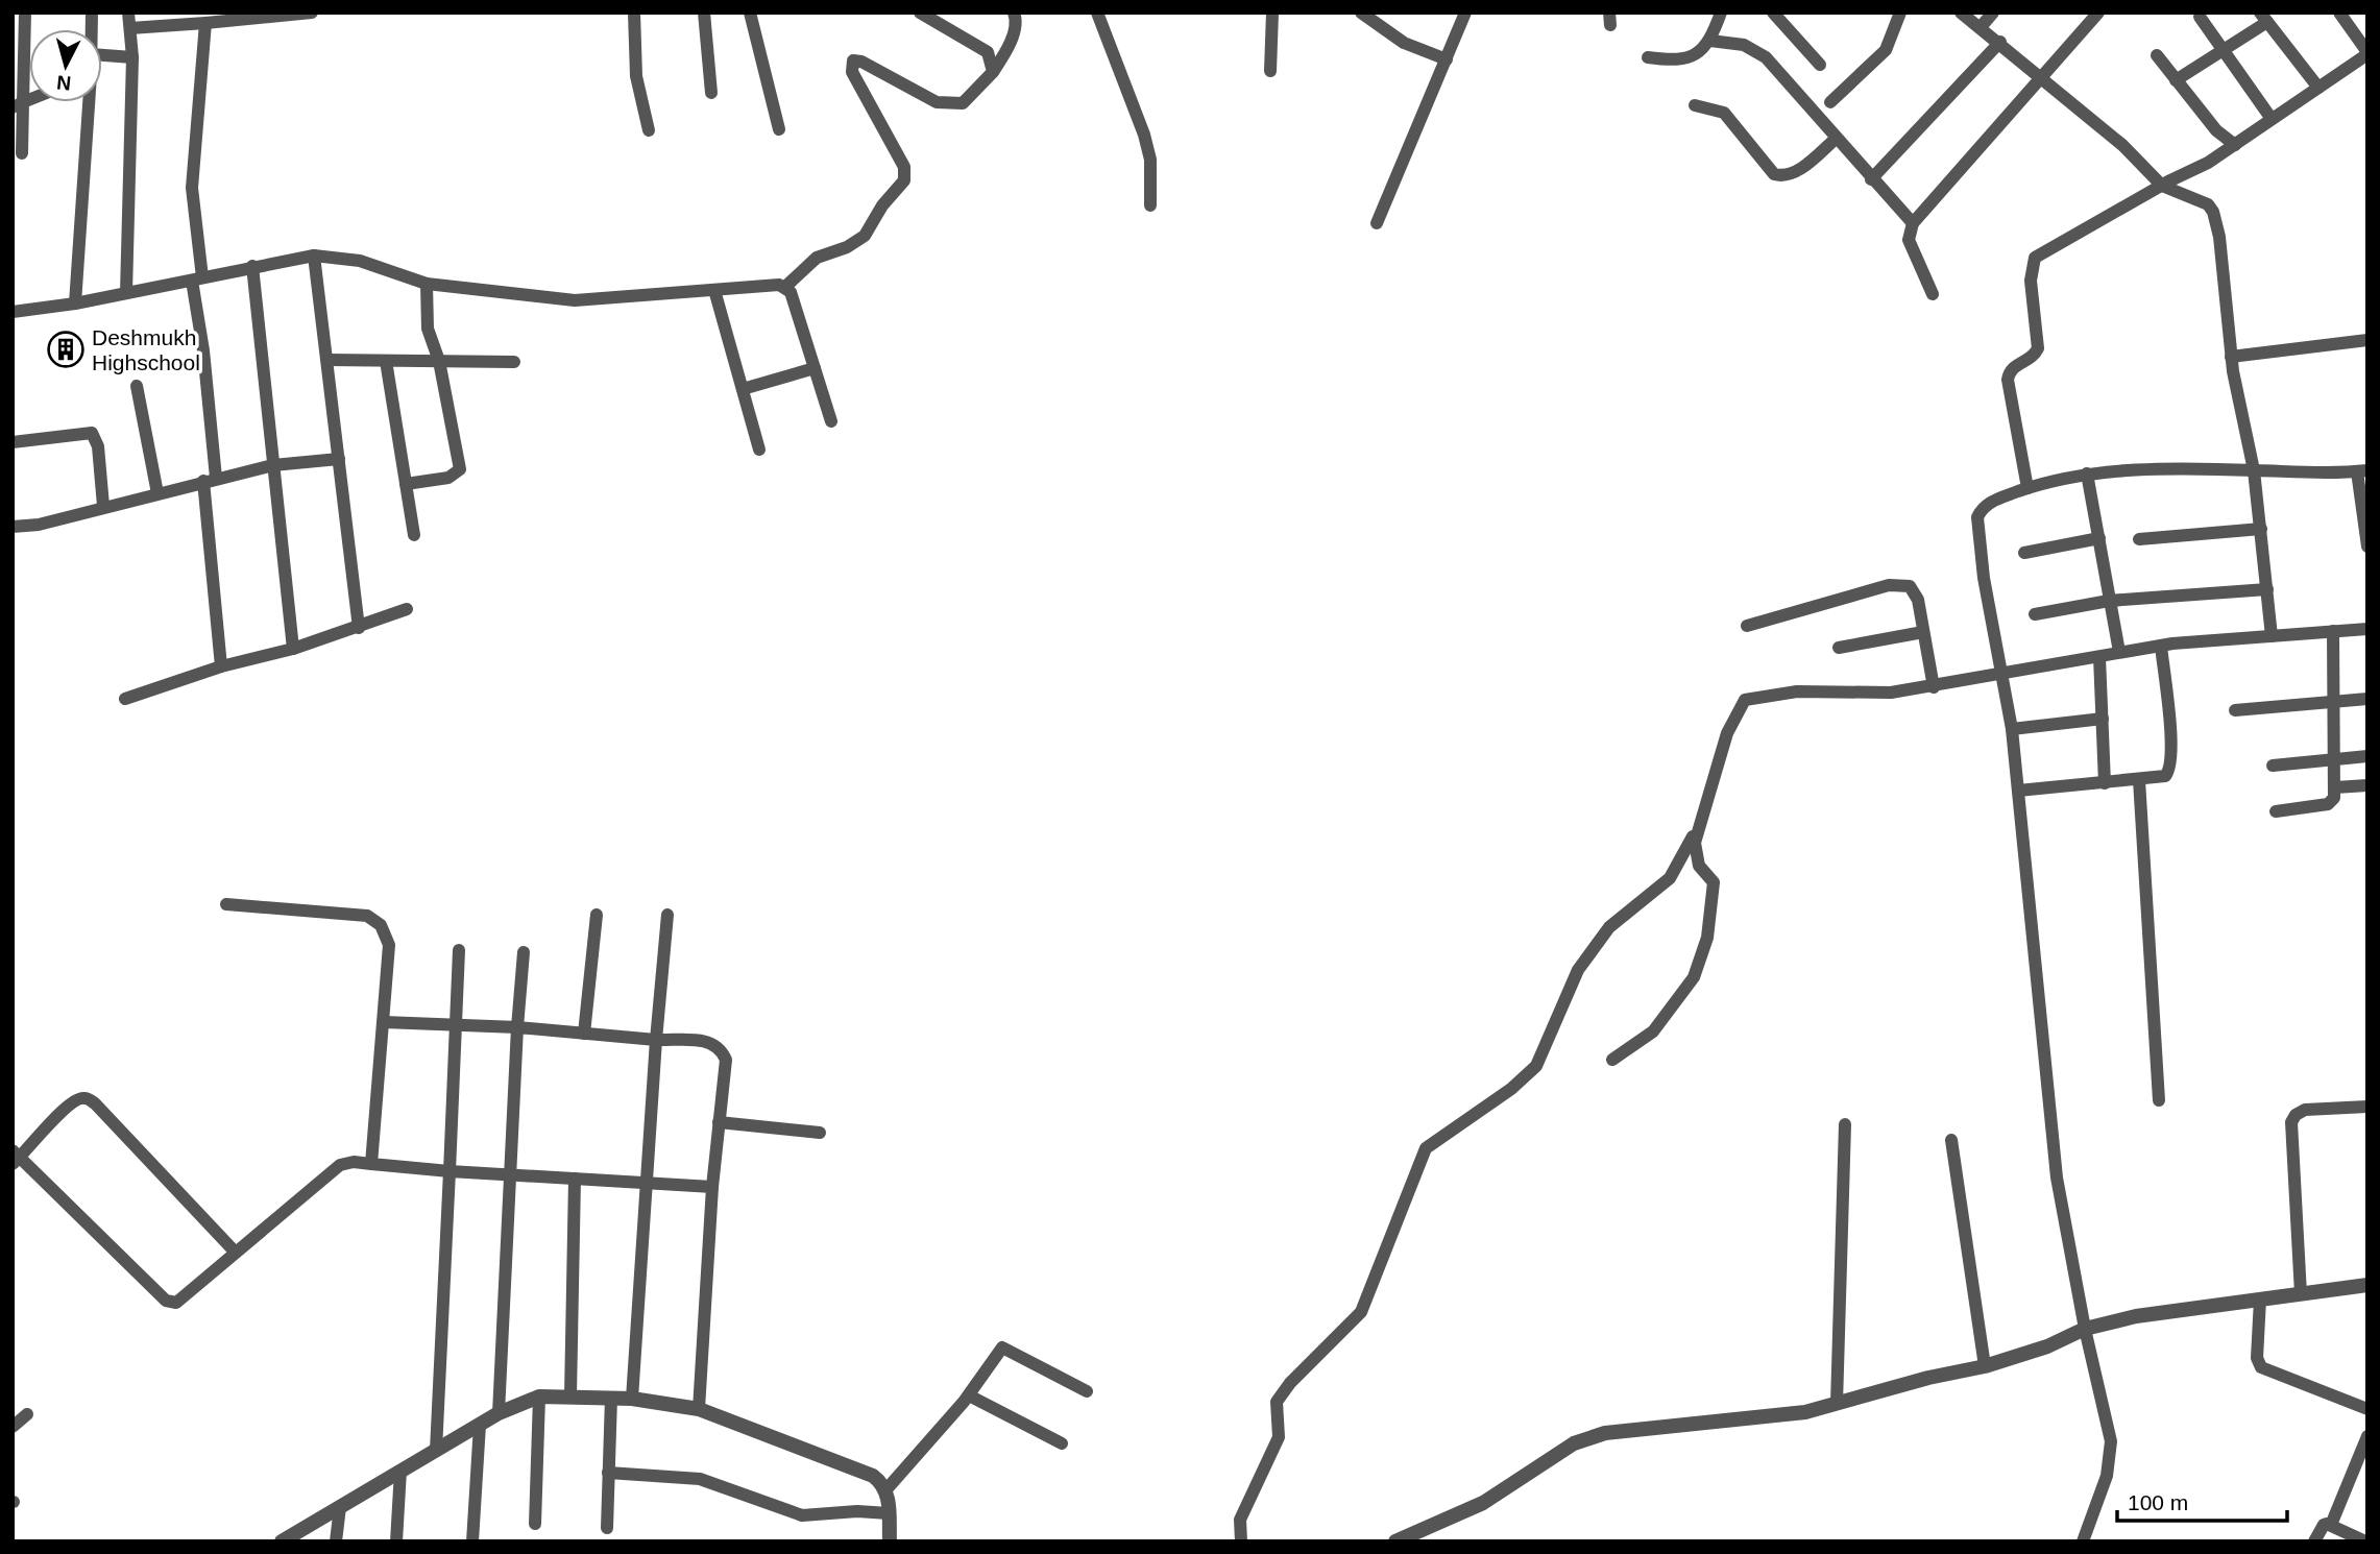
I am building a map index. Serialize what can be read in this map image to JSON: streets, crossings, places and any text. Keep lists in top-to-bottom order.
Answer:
{
  "places": {
    "building": ["Deshmukh Highschool"]
  },
  "scale_bar": "100 m",
  "north": "bottom"
}
